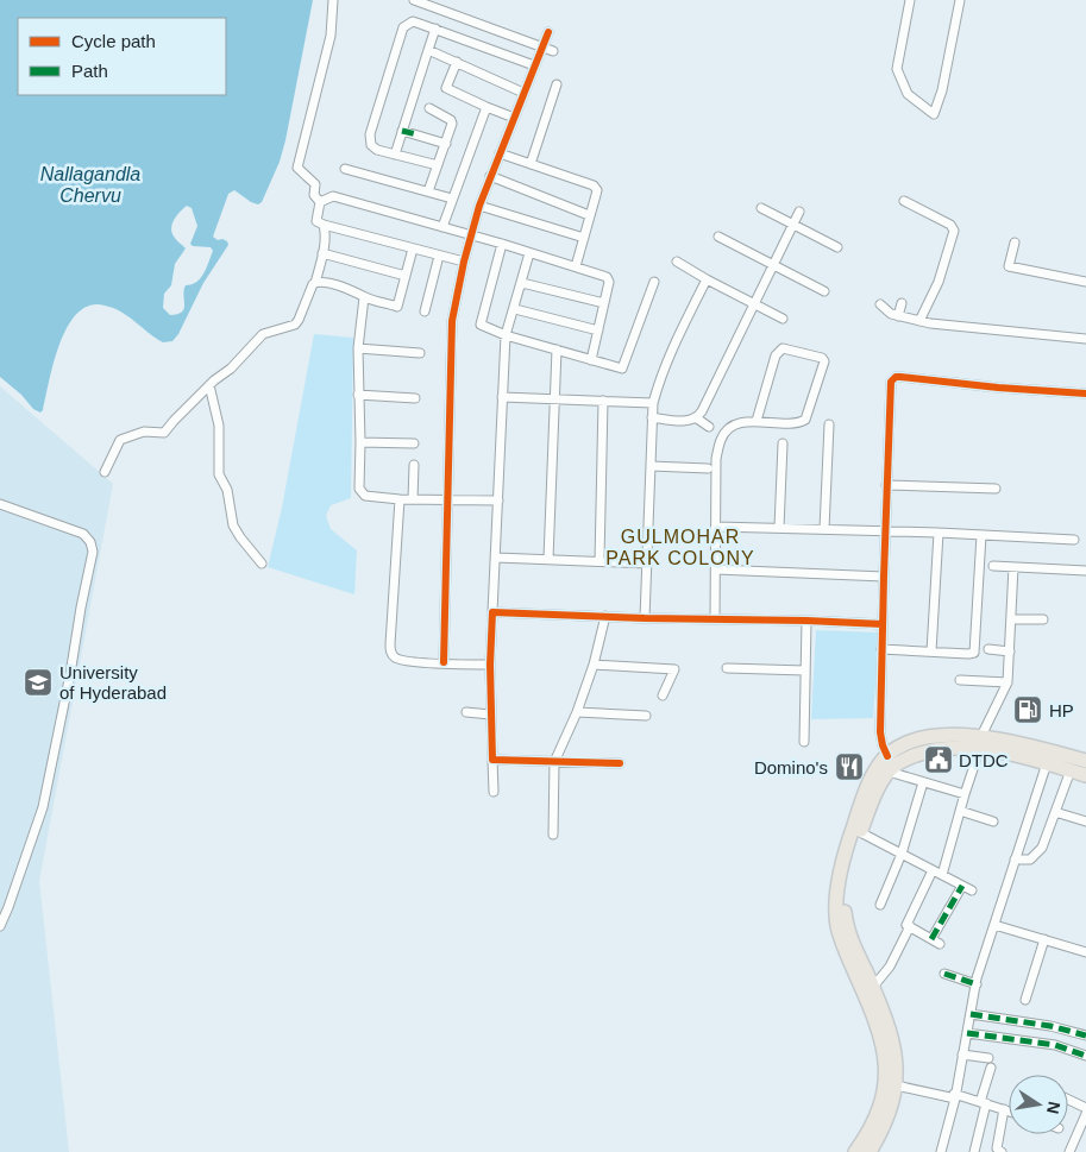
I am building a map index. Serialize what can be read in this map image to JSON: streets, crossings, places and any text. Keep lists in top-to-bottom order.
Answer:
{
  "districts": ["GULMOHAR PARK COLONY"],
  "water": ["Nallagandla Chervu"],
  "places": {
    "school or university": ["University of Hyderabad"],
    "fuel station": ["HP"],
    "public building": ["DTDC"],
    "restaurant": ["Domino's"]
  },
  "legend": ["Cycle path", "Path"],
  "north": "right"
}
